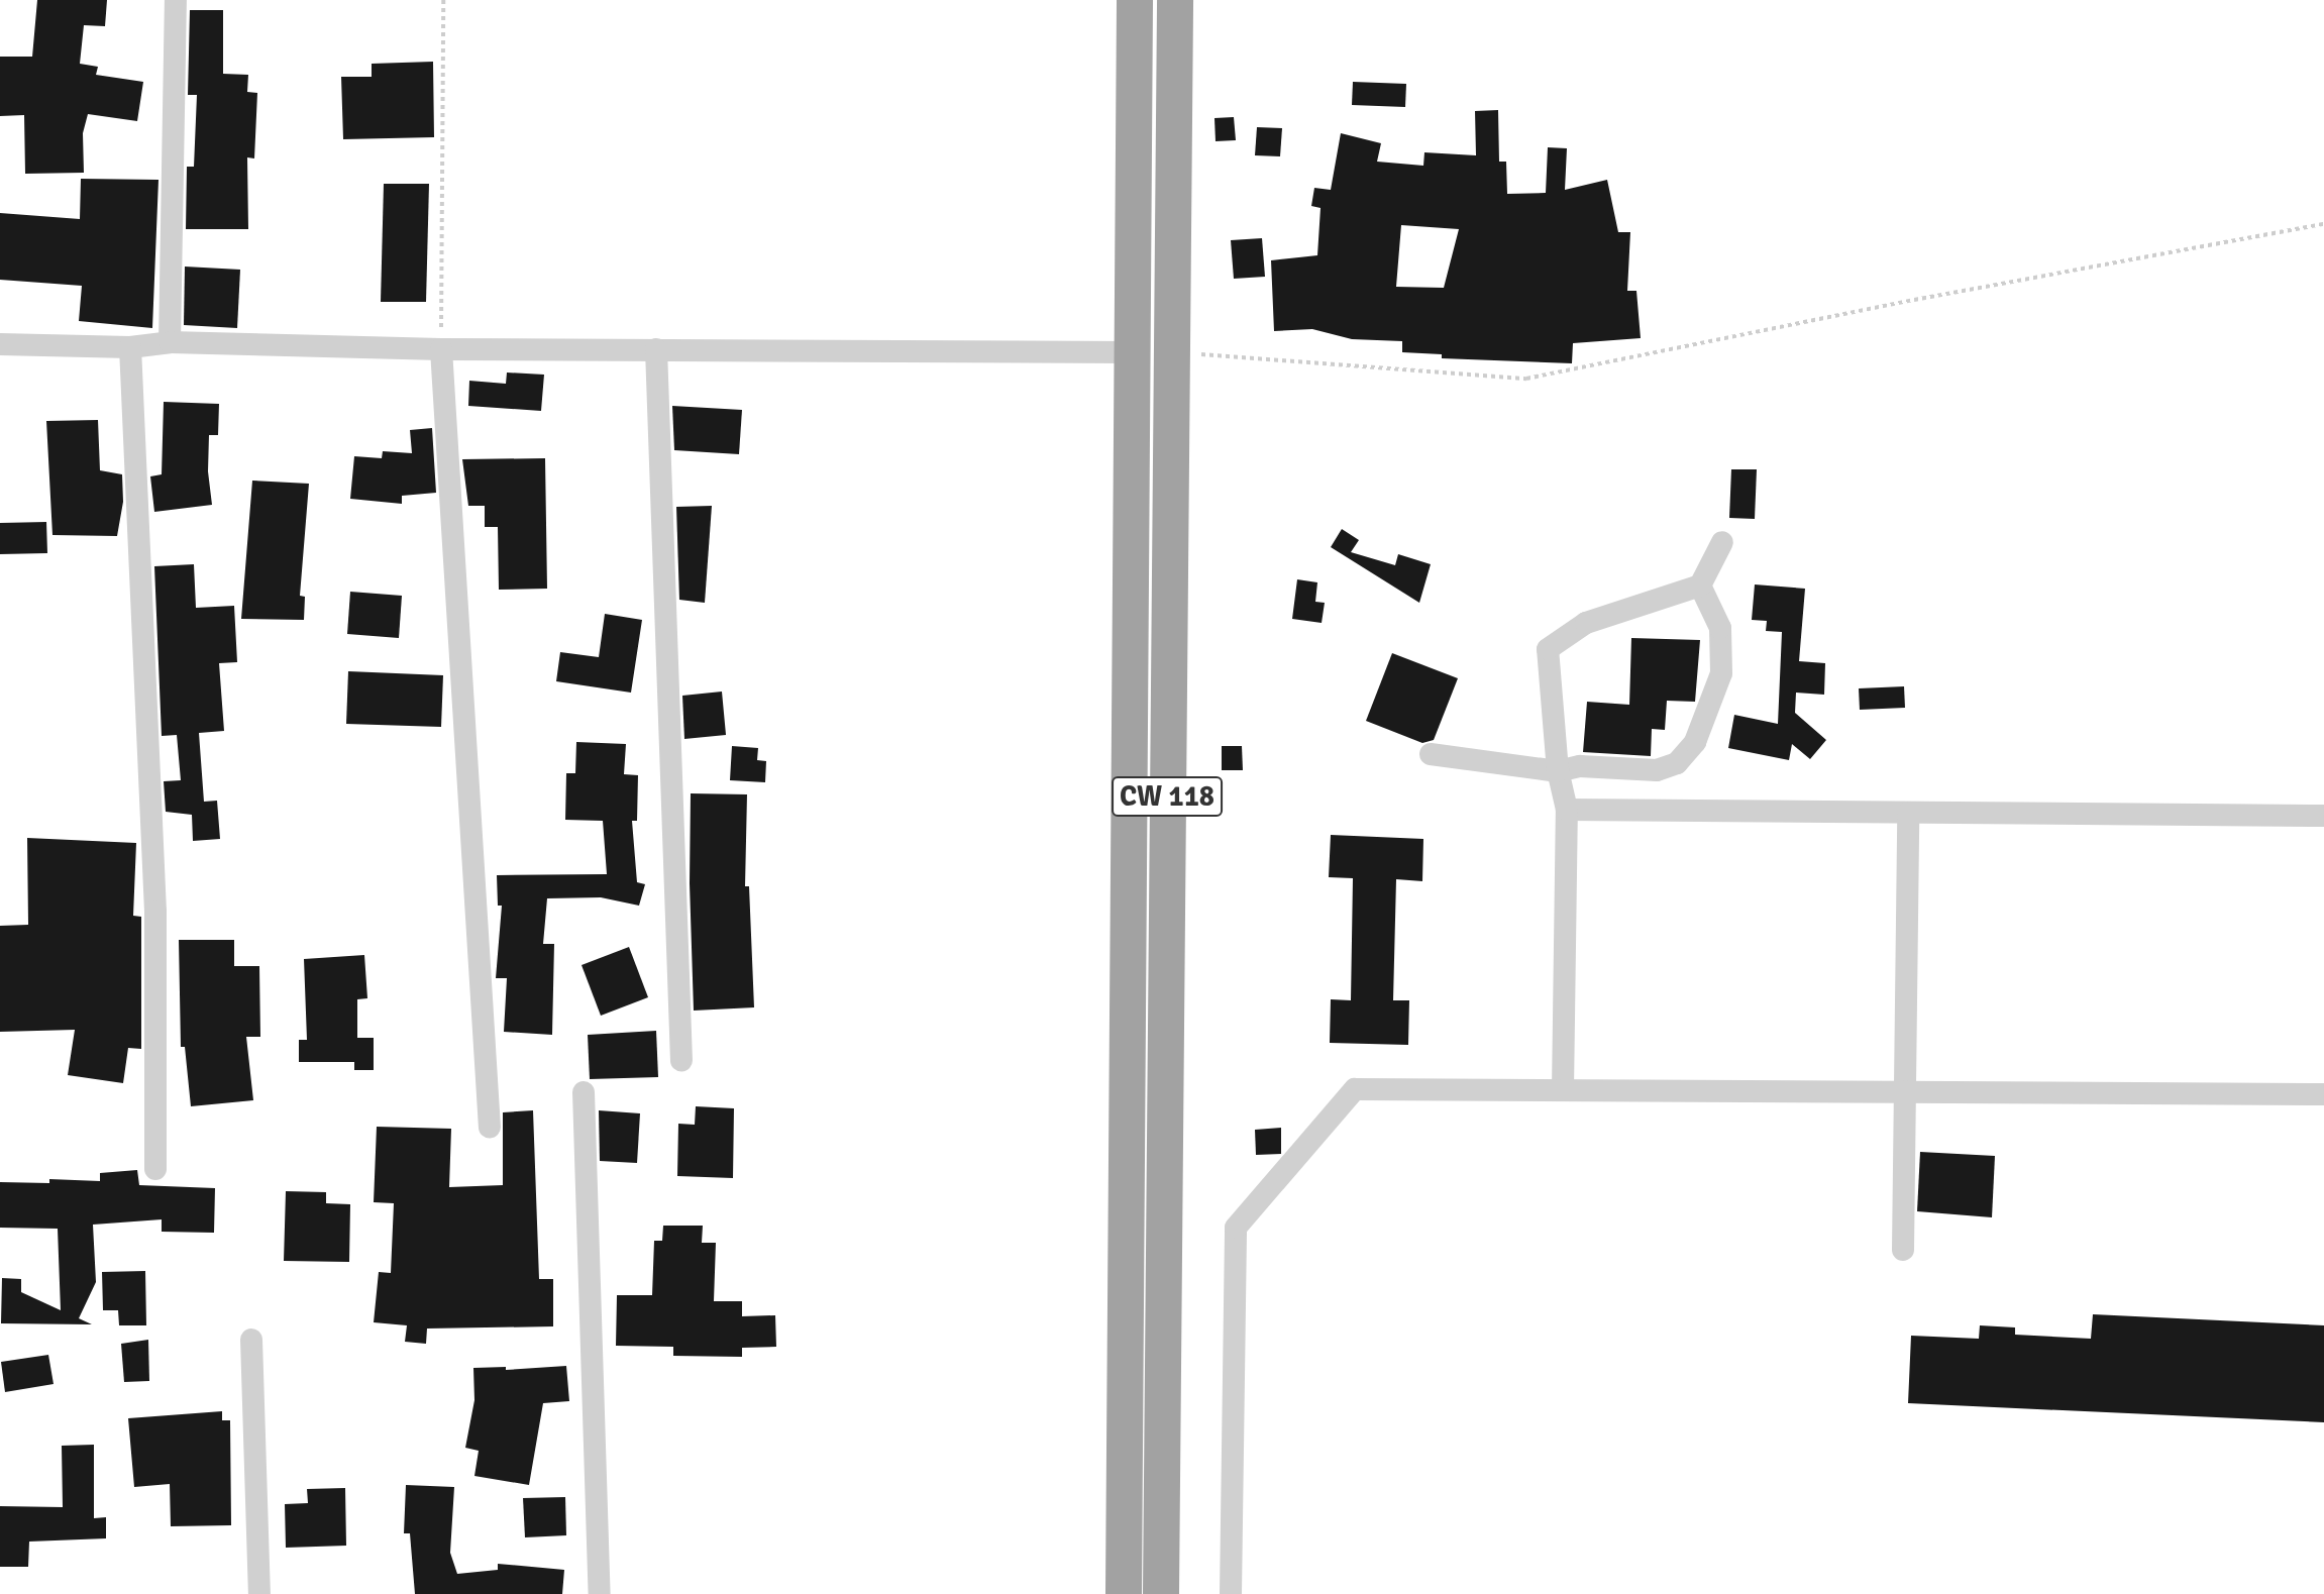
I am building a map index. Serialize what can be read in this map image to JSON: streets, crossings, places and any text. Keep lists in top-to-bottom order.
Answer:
{
  "streets": {
    "highway": ["CW 118"]
  }
}
